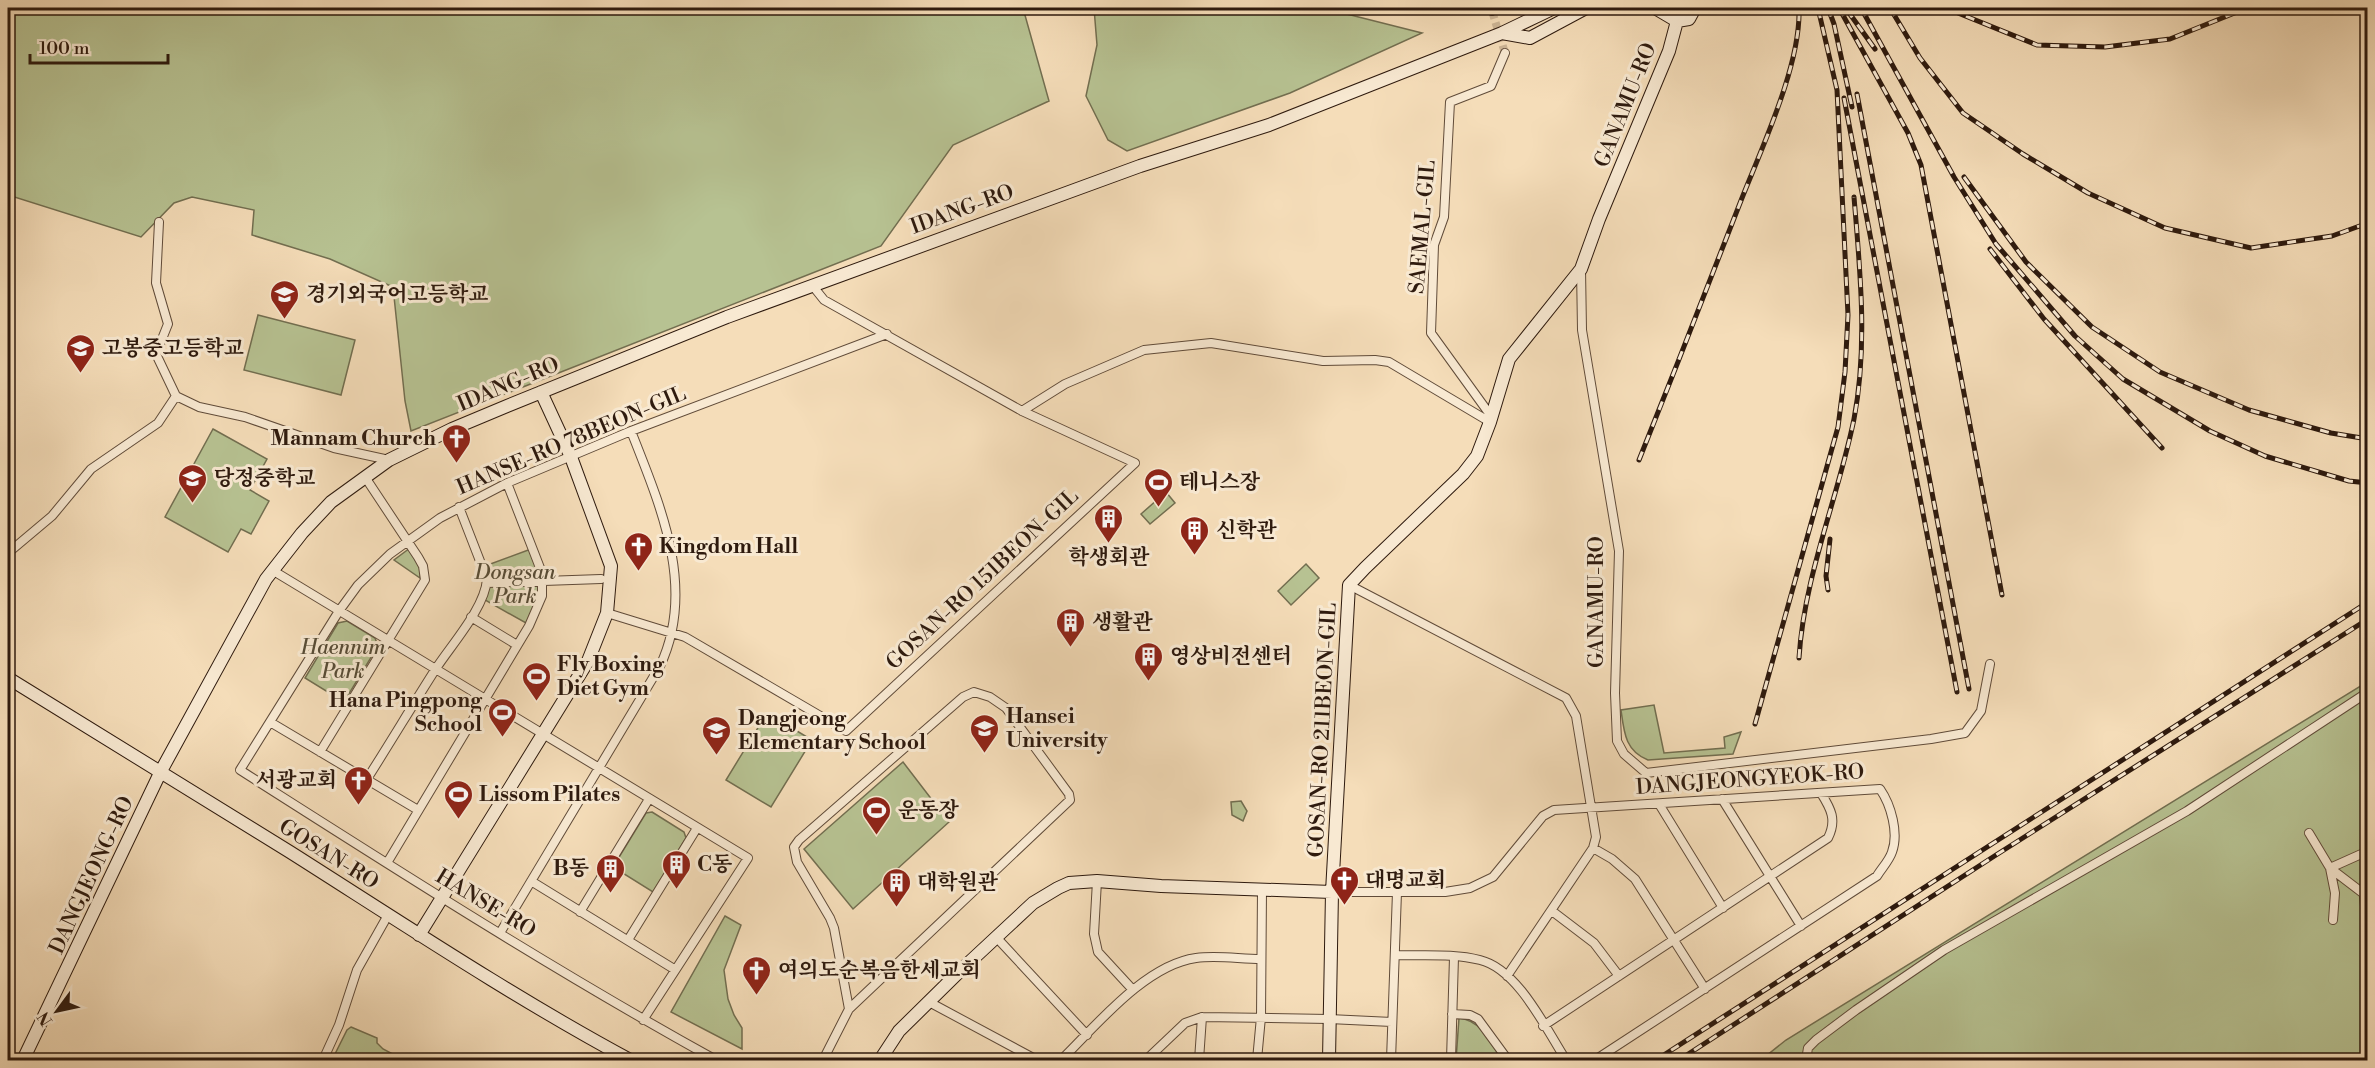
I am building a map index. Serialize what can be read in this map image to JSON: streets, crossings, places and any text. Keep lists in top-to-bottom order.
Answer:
{
  "streets": {
    "street": [
      "GANAMU-RO",
      "IDANG-RO",
      "SAEMAL-GIL",
      "HANSE-RO 78BEON-GIL",
      "GOSAN-RO 151BEON-GIL",
      "GOSAN-RO 211BEON-GIL",
      "DANGJEONGYEOK-RO",
      "GOSAN-RO",
      "DANGJEONG-RO",
      "HANSE-RO"
    ]
  },
  "crossings": [
    ["GANAMU-RO", "GOSAN-RO 211BEON-GIL"],
    ["IDANG-RO", "GOSAN-RO 151BEON-GIL"],
    ["IDANG-RO", "GOSAN-RO"],
    ["IDANG-RO", "DANGJEONG-RO"],
    ["SAEMAL-GIL", "GOSAN-RO 211BEON-GIL"],
    ["HANSE-RO 78BEON-GIL", "GOSAN-RO 151BEON-GIL"],
    ["HANSE-RO 78BEON-GIL", "HANSE-RO"],
    ["GOSAN-RO 211BEON-GIL", "DANGJEONGYEOK-RO"],
    ["GOSAN-RO", "DANGJEONG-RO"]
  ],
  "parks": ["Dongsan Park", "Haennim Park"],
  "places": {
    "school or university": [
      "경기외국어고등학교",
      "고봉중고등학교",
      "당정중학교",
      "Hansei University",
      "Dangjeong Elementary School"
    ],
    "church": [
      "Mannam Church",
      "Kingdom Hall",
      "서광교회",
      "대명교회",
      "여의도순복음한세교회"
    ],
    "sports": [
      "테니스장",
      "Fly Boxing Diet Gym",
      "Hana Pingpong School",
      "Lissom Pilates",
      "운동장"
    ],
    "building": [
      "학생회관",
      "신학관",
      "생활관",
      "영상비전센터",
      "C동",
      "B동",
      "대학원관"
    ]
  },
  "scale_bar": "100 m",
  "north": "bottom left"
}
